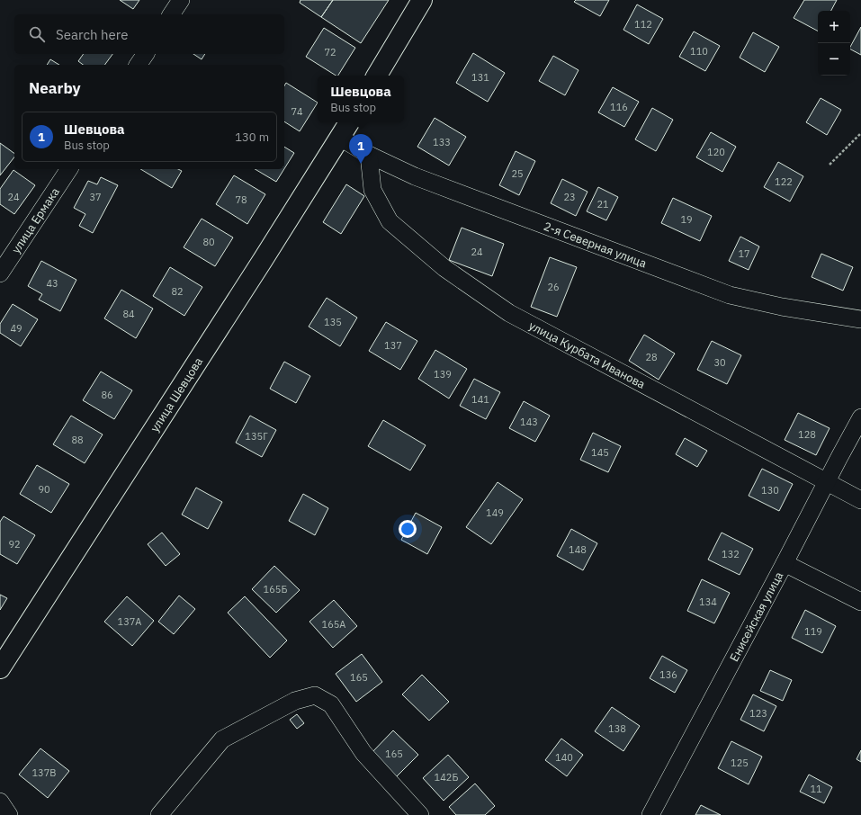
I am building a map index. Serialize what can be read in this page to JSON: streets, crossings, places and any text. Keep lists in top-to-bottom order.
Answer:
{
  "streets": {
    "main road": ["улица Шевцова"],
    "street": [
      "улица Ермака",
      "2-я Северная улица",
      "улица Курбата Иванова",
      "Енисейская улица"
    ]
  },
  "crossings": [
    ["2-я Северная улица", "улица Курбата Иванова"],
    ["2-я Северная улица", "улица Шевцова"],
    ["улица Курбата Иванова", "Енисейская улица"]
  ],
  "house_numbers": [
    "112",
    "110",
    "72",
    "131",
    "116",
    "74",
    "133",
    "120",
    "25",
    "122",
    "24",
    "37",
    "23",
    "78",
    "21",
    "19",
    "80",
    "24",
    "17",
    "43",
    "26",
    "82",
    "84",
    "135",
    "49",
    "137",
    "28",
    "30",
    "139",
    "86",
    "141",
    "143",
    "128",
    "135Г",
    "88",
    "145",
    "90",
    "130",
    "149",
    "92",
    "148",
    "132",
    "165Б",
    "134",
    "137А",
    "165А",
    "119",
    "136",
    "165",
    "123",
    "138",
    "165",
    "140",
    "125",
    "137В",
    "142Б",
    "11"
  ],
  "page": {
    "map_buttons": ["+", "−"],
    "search": "Search here",
    "heading": "Nearby",
    "popup": ["Шевцова", "Bus stop"],
    "list": [
      {
        "mark": "1",
        "name": "Шевцова",
        "note": "Bus stop",
        "value": "130 m"
      }
    ],
    "pins": "1"
  }
}
